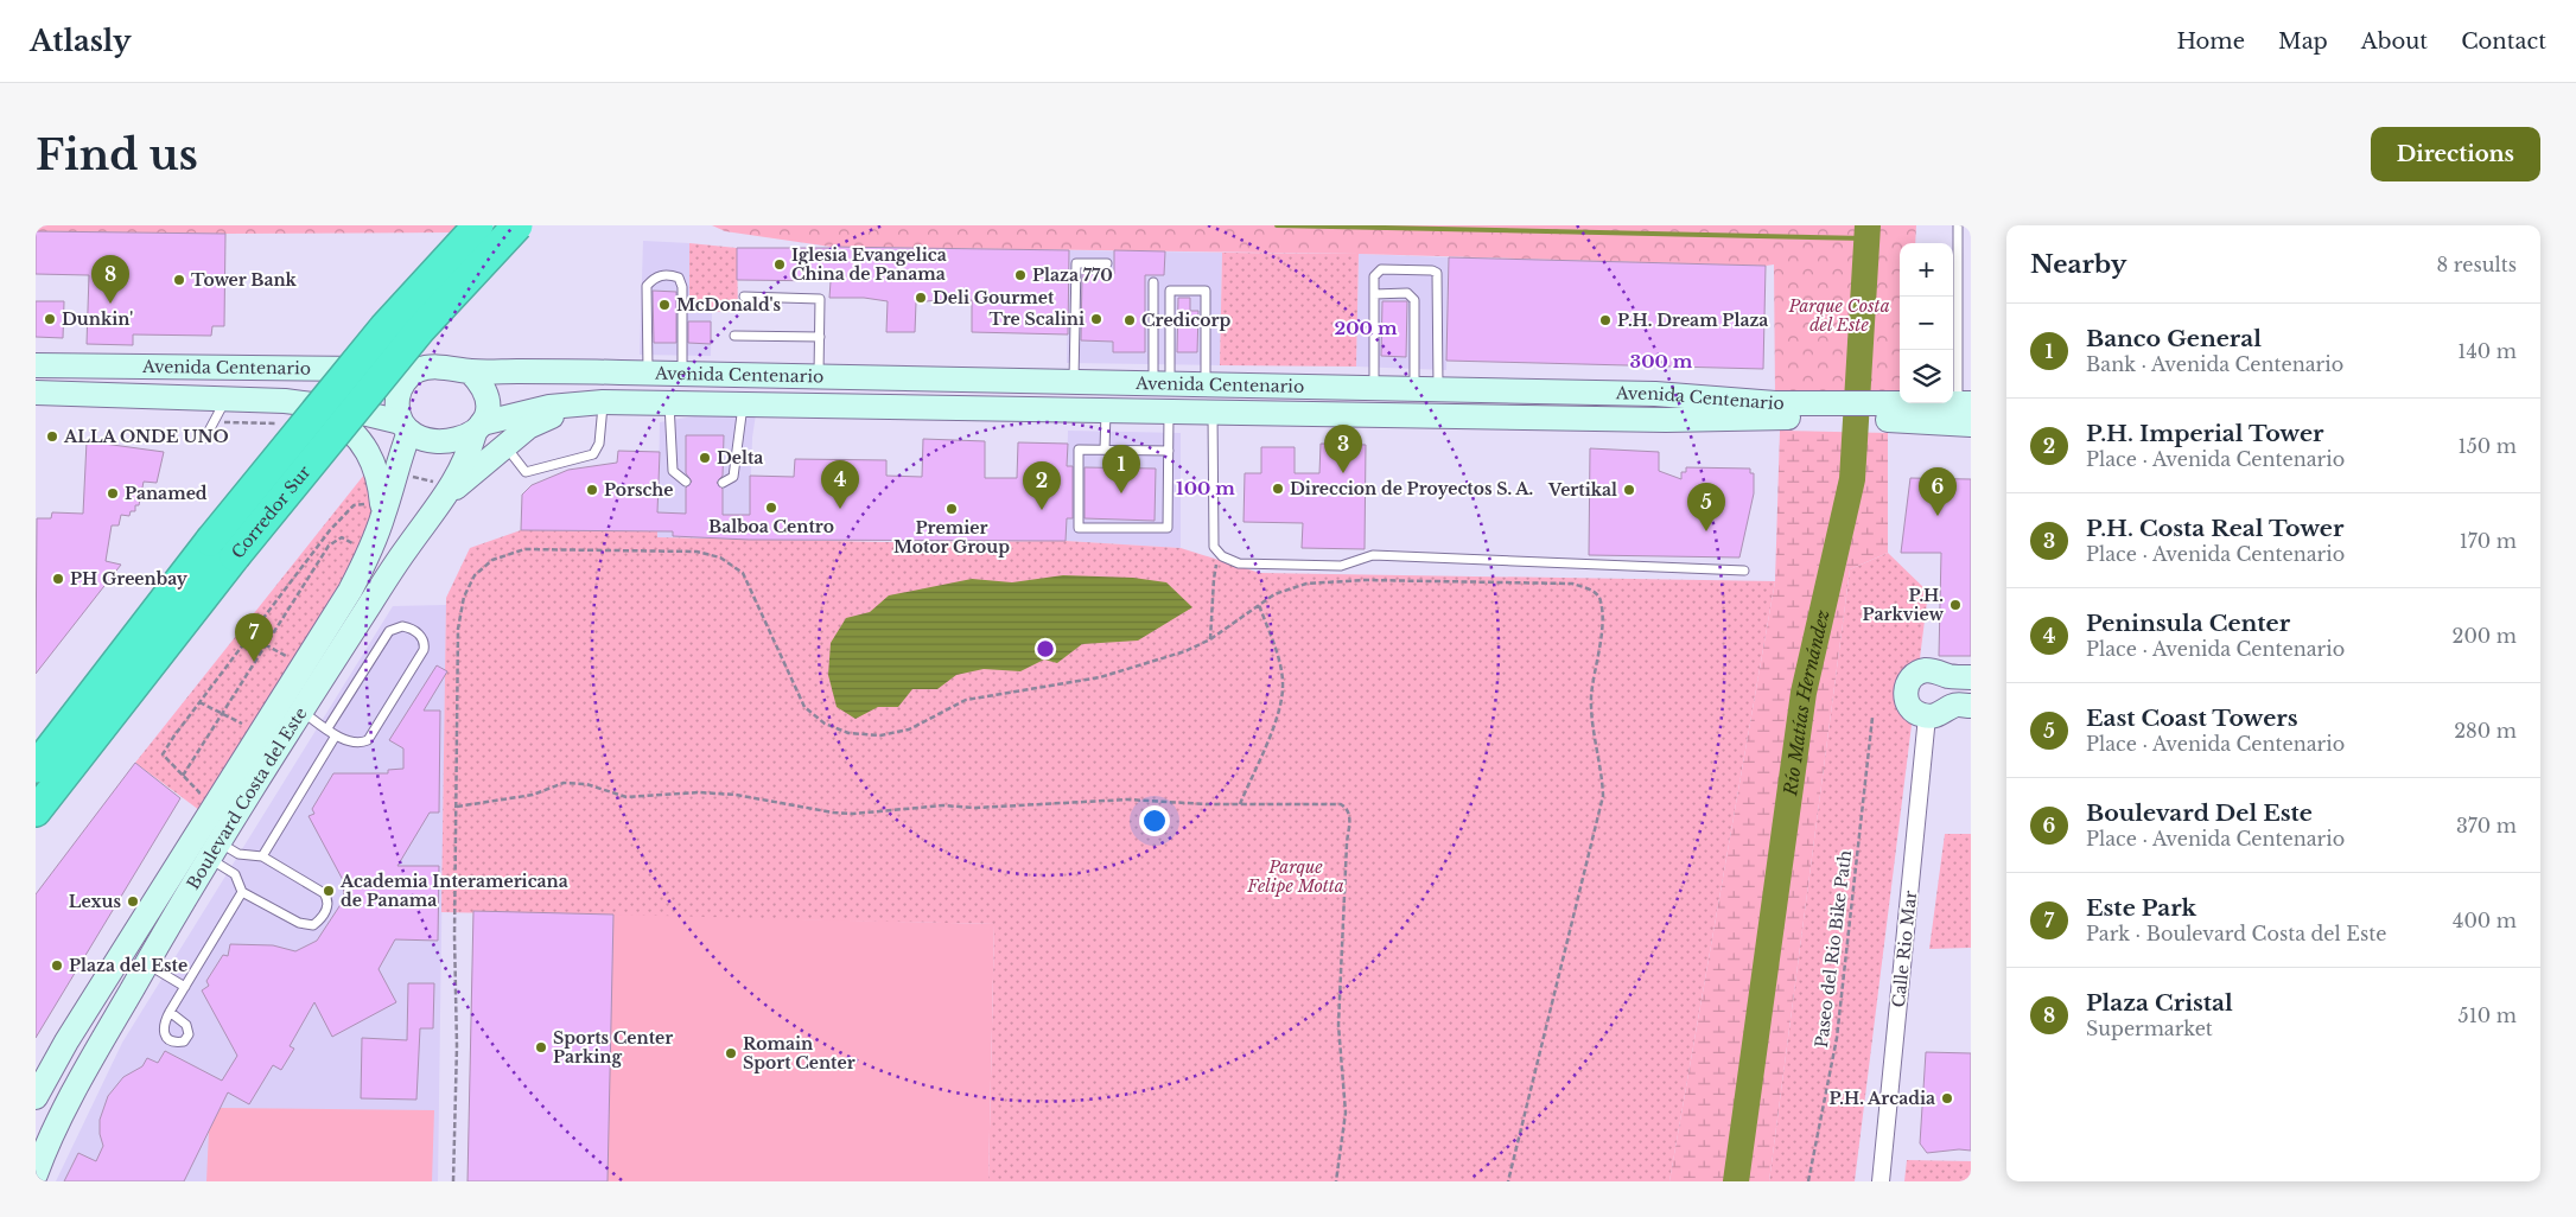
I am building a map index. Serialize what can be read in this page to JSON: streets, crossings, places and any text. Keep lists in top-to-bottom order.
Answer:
{
  "streets": {
    "highway": ["Corredor Sur"],
    "main road": ["Avenida Centenario", "Boulevard Costa del Este"],
    "street": ["Calle Rio Mar"],
    "path": ["Paseo del Rio Bike Path"]
  },
  "crossings": [
    ["Avenida Centenario", "Boulevard Costa del Este"]
  ],
  "water": ["Río Matías Hernández"],
  "parks": ["Parque Costa del Este", "Parque Felipe Motta"],
  "places": [
    "Iglesia Evangelica China de Panama",
    "Plaza 770",
    "Tower Bank",
    "Deli Gourmet",
    "McDonald's",
    "Dunkin'",
    "Tre Scalini",
    "Credicorp",
    "P.H. Dream Plaza",
    "ALLA ONDE UNO",
    "Delta",
    "Direccion de Proyectos S. A.",
    "Porsche",
    "Vertikal",
    "Panamed",
    "Balboa Centro",
    "Premier Motor Group",
    "PH Greenbay",
    "P.H. Parkview",
    "Academia Interamericana de Panama",
    "Lexus",
    "Plaza del Este",
    "Sports Center Parking",
    "Romain Sport Center",
    "P.H. Arcadia"
  ],
  "page": {
    "header": "Atlasly",
    "nav": [
      "Home",
      "Map",
      "About",
      "Contact"
    ],
    "buttons": "Directions",
    "title": "Find us",
    "heading": ["Nearby", "8 results"],
    "map_buttons": ["+", "−"],
    "pins": [
      "8",
      "3",
      "1",
      "4",
      "2",
      "6",
      "5",
      "7"
    ],
    "list": [
      {
        "mark": "1",
        "name": "Banco General",
        "note": "Bank · Avenida Centenario",
        "value": "140 m"
      },
      {
        "mark": "2",
        "name": "P.H. Imperial Tower",
        "note": "Place · Avenida Centenario",
        "value": "150 m"
      },
      {
        "mark": "3",
        "name": "P.H. Costa Real Tower",
        "note": "Place · Avenida Centenario",
        "value": "170 m"
      },
      {
        "mark": "4",
        "name": "Peninsula Center",
        "note": "Place · Avenida Centenario",
        "value": "200 m"
      },
      {
        "mark": "5",
        "name": "East Coast Towers",
        "note": "Place · Avenida Centenario",
        "value": "280 m"
      },
      {
        "mark": "6",
        "name": "Boulevard Del Este",
        "note": "Place · Avenida Centenario",
        "value": "370 m"
      },
      {
        "mark": "7",
        "name": "Este Park",
        "note": "Park · Boulevard Costa del Este",
        "value": "400 m"
      },
      {
        "mark": "8",
        "name": "Plaza Cristal",
        "note": "Supermarket",
        "value": "510 m"
      }
    ]
  },
  "rings": ["200 m", "300 m", "100 m"]
}
